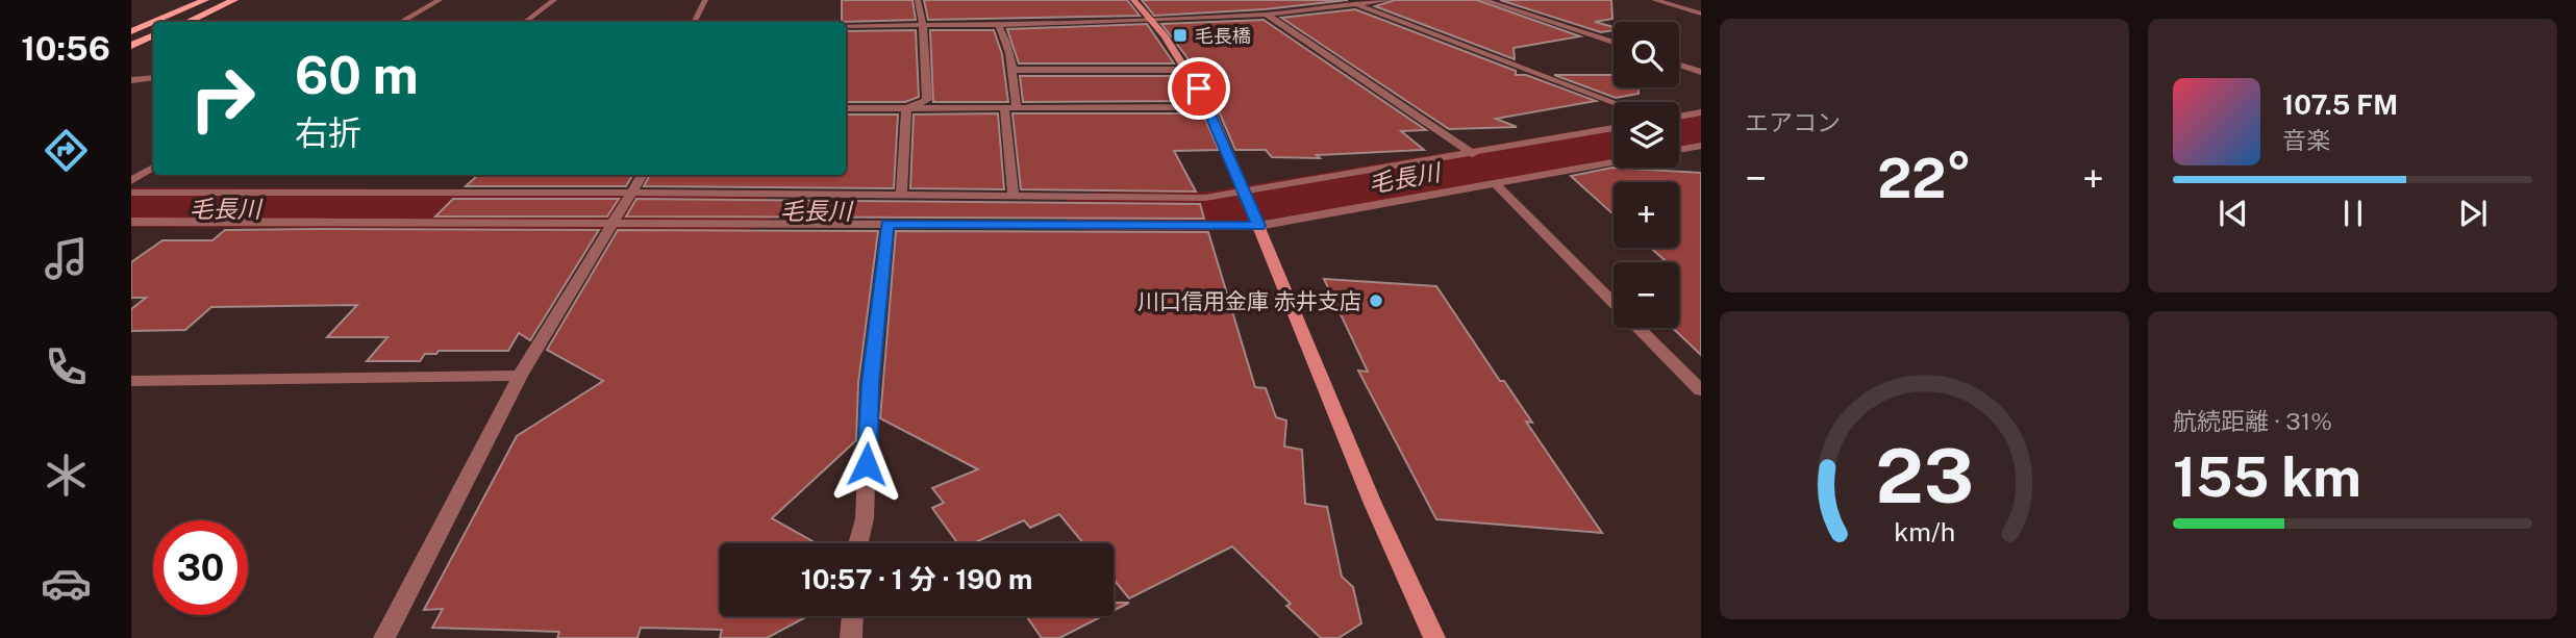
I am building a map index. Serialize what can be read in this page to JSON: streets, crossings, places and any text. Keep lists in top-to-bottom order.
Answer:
{
  "water": ["毛長川"],
  "places": {
    "transit": ["毛長橋"],
    "other": ["川口信用金庫 赤井支店"]
  },
  "page": {
    "tabs": "10:56",
    "tile": [
      "エアコン",
      ["航続距離 · 31%", "155 km"]
    ],
    "map_buttons": ["+", "−"],
    "turn": ["60 m", "右折"],
    "song": ["107.5 FM", "音楽"],
    "heat": ["−", "22°", "+"],
    "limit": "30",
    "trip": "10:57 · 1 分 · 190 m",
    "gauge": ["23", "km/h"]
  }
}
